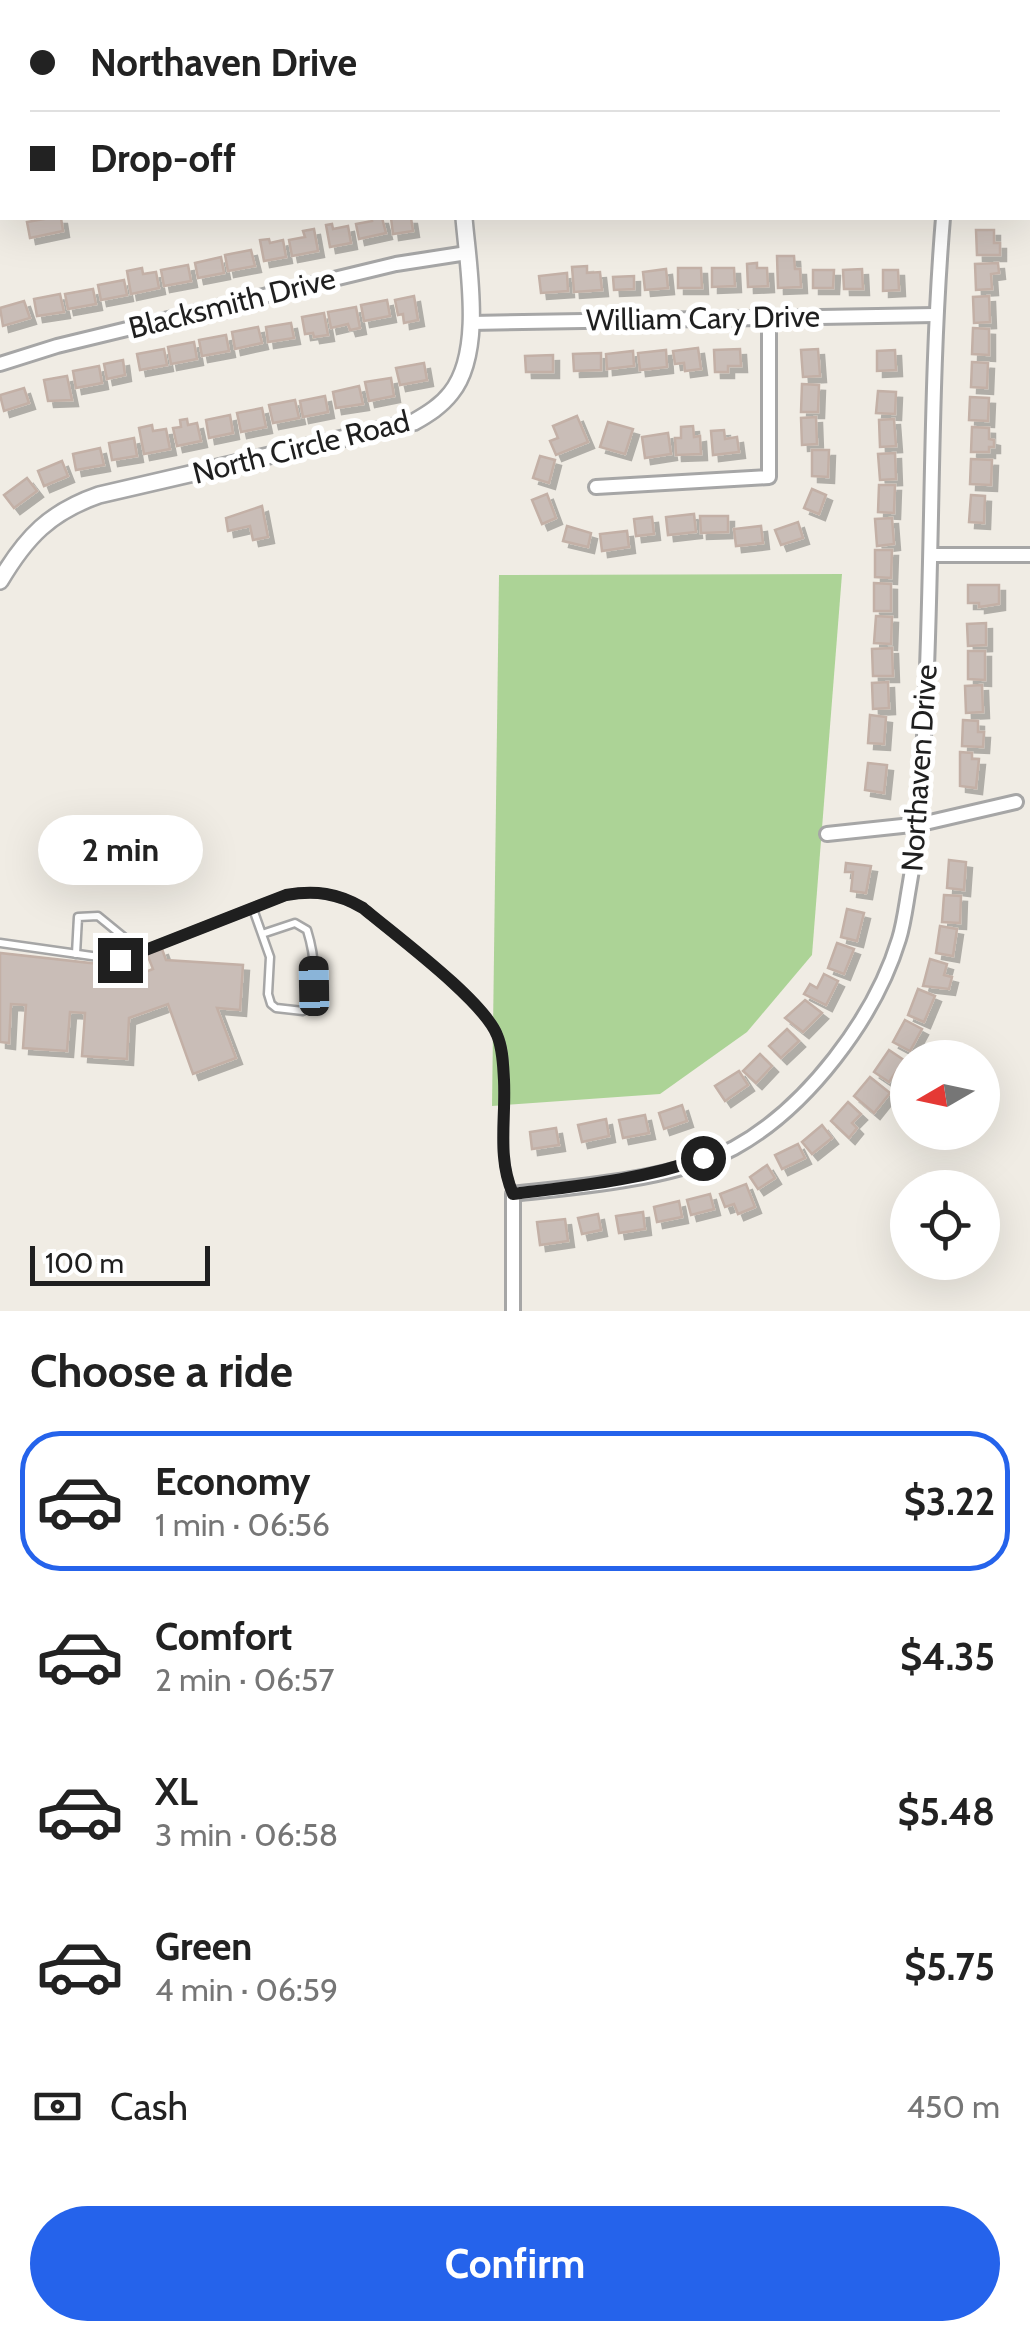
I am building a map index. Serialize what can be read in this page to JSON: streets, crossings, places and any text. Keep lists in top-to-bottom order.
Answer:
{
  "streets": {
    "street": [
      "Blacksmith Drive",
      "William Cary Drive",
      "North Circle Road",
      "Northaven Drive"
    ]
  },
  "crossings": [
    ["Blacksmith Drive", "North Circle Road"],
    ["William Cary Drive", "North Circle Road"],
    ["William Cary Drive", "Northaven Drive"]
  ],
  "scale_bar": "100 m",
  "north": "left",
  "page": {
    "banner": ["Northaven Drive", "Drop-off"],
    "bubble": "2 min",
    "scale": "100 m",
    "heading": "Choose a ride",
    "list": [
      {
        "name": "Economy",
        "note": "1 min · 06:56",
        "value": "$3.22"
      },
      {
        "name": "Comfort",
        "note": "2 min · 06:57",
        "value": "$4.35"
      },
      {
        "name": "XL",
        "note": "3 min · 06:58",
        "value": "$5.48"
      },
      {
        "name": "Green",
        "note": "4 min · 06:59",
        "value": "$5.75"
      }
    ],
    "pay": ["Cash", "450 m"],
    "buttons": "Confirm"
  }
}
